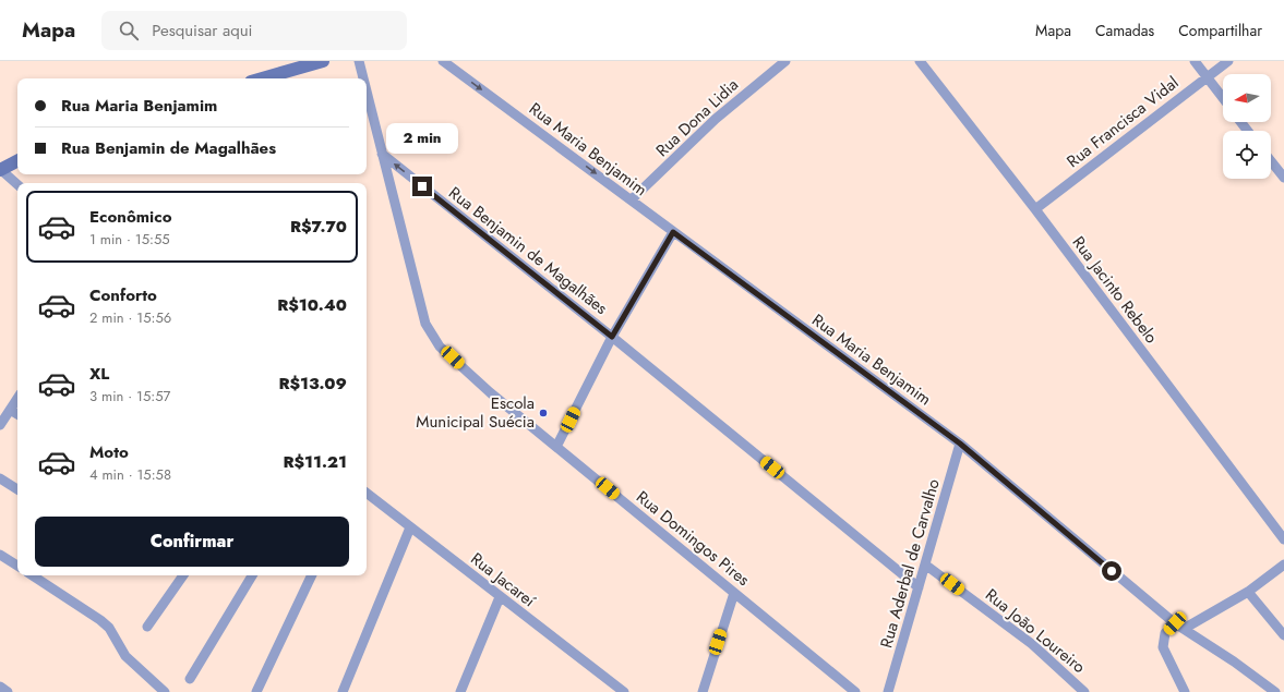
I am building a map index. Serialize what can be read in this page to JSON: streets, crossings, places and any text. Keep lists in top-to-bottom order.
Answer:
{
  "streets": {
    "street": [
      "Rua Dona Lidia",
      "Rua Francisca Vidal",
      "Rua Maria Benjamim",
      "Rua Benjamin de Magalhães",
      "Rua Jacinto Rebelo",
      "Rua Domingos Pires",
      "Rua Aderbal de Carvalho",
      "Rua Jacareí",
      "Rua João Loureiro"
    ]
  },
  "crossings": [
    ["Rua Dona Lidia", "Rua Maria Benjamim"],
    ["Rua Francisca Vidal", "Rua Jacinto Rebelo"],
    ["Rua Maria Benjamim", "Rua Aderbal de Carvalho"],
    ["Rua Benjamin de Magalhães", "Rua Domingos Pires"],
    ["Rua Benjamin de Magalhães", "Rua Aderbal de Carvalho"],
    ["Rua Aderbal de Carvalho", "Rua João Loureiro"]
  ],
  "one_way": ["Rua Benjamin de Magalhães"],
  "places": ["Escola Municipal Suécia"],
  "north": "left",
  "page": {
    "header": "Mapa",
    "search": "Pesquisar aqui",
    "nav": ["Mapa", "Camadas", "Compartilhar"],
    "banner": ["Rua Maria Benjamim", "Rua Benjamin de Magalhães"],
    "bubble": "2 min",
    "list": [
      {
        "name": "Econômico",
        "note": "1 min · 15:55",
        "value": "R$7.70"
      },
      {
        "name": "Conforto",
        "note": "2 min · 15:56",
        "value": "R$10.40"
      },
      {
        "name": "XL",
        "note": "3 min · 15:57",
        "value": "R$13.09"
      },
      {
        "name": "Moto",
        "note": "4 min · 15:58",
        "value": "R$11.21"
      }
    ],
    "buttons": "Confirmar"
  }
}
